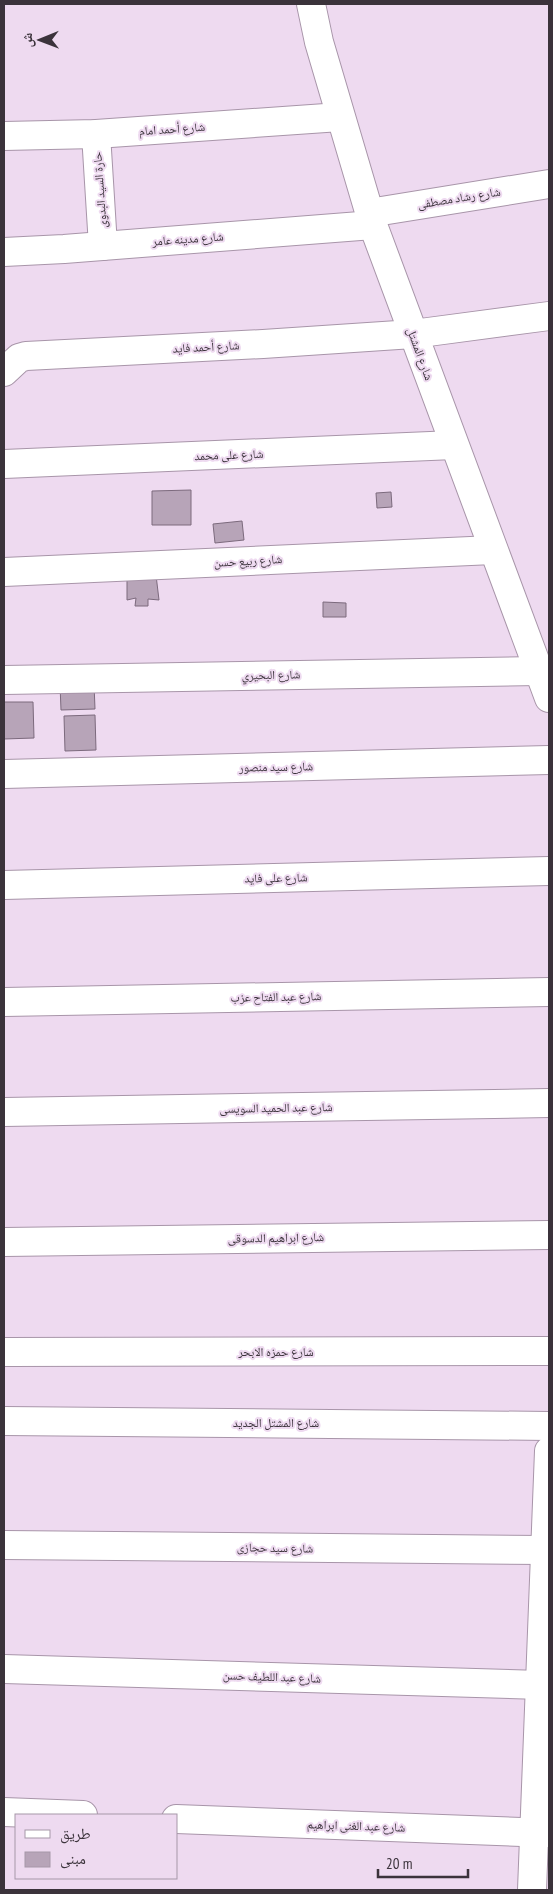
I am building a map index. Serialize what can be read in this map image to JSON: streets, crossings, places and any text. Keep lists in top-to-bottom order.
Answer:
{
  "streets": {
    "street": [
      "شارع أحمد امام",
      "حارة السيد البدوى",
      "شارع رشاد مصطفى",
      "شارع مدينه عامر",
      "شارع أحمد فايد",
      "شارع المشتل",
      "شارع على محمد",
      "شارع ربيع حسن",
      "شارع البحيري",
      "شارع سيد منصور",
      "شارع على فايد",
      "شارع عبد الفتاح عزب",
      "شارع عبد الحميد السويسى",
      "شارع ابراهيم الدسوقى",
      "شارع حمزه الابحر",
      "شارع المشتل الجديد",
      "شارع سيد حجازى",
      "شارع عبد اللطيف حسن",
      "شارع عبد الغنى ابراهيم"
    ]
  },
  "crossings": [
    ["شارع أحمد امام", "حارة السيد البدوى"],
    ["شارع أحمد امام", "شارع المشتل"],
    ["حارة السيد البدوى", "شارع مدينه عامر"],
    ["شارع رشاد مصطفى", "شارع مدينه عامر"],
    ["شارع رشاد مصطفى", "شارع المشتل"],
    ["شارع مدينه عامر", "شارع المشتل"],
    ["شارع أحمد فايد", "شارع المشتل"],
    ["شارع المشتل", "شارع على محمد"],
    ["شارع المشتل", "شارع ربيع حسن"],
    ["شارع المشتل", "شارع البحيري"]
  ],
  "legend": ["طريق", "مبنى"],
  "scale_bar": "20 m",
  "north": "left"
}
